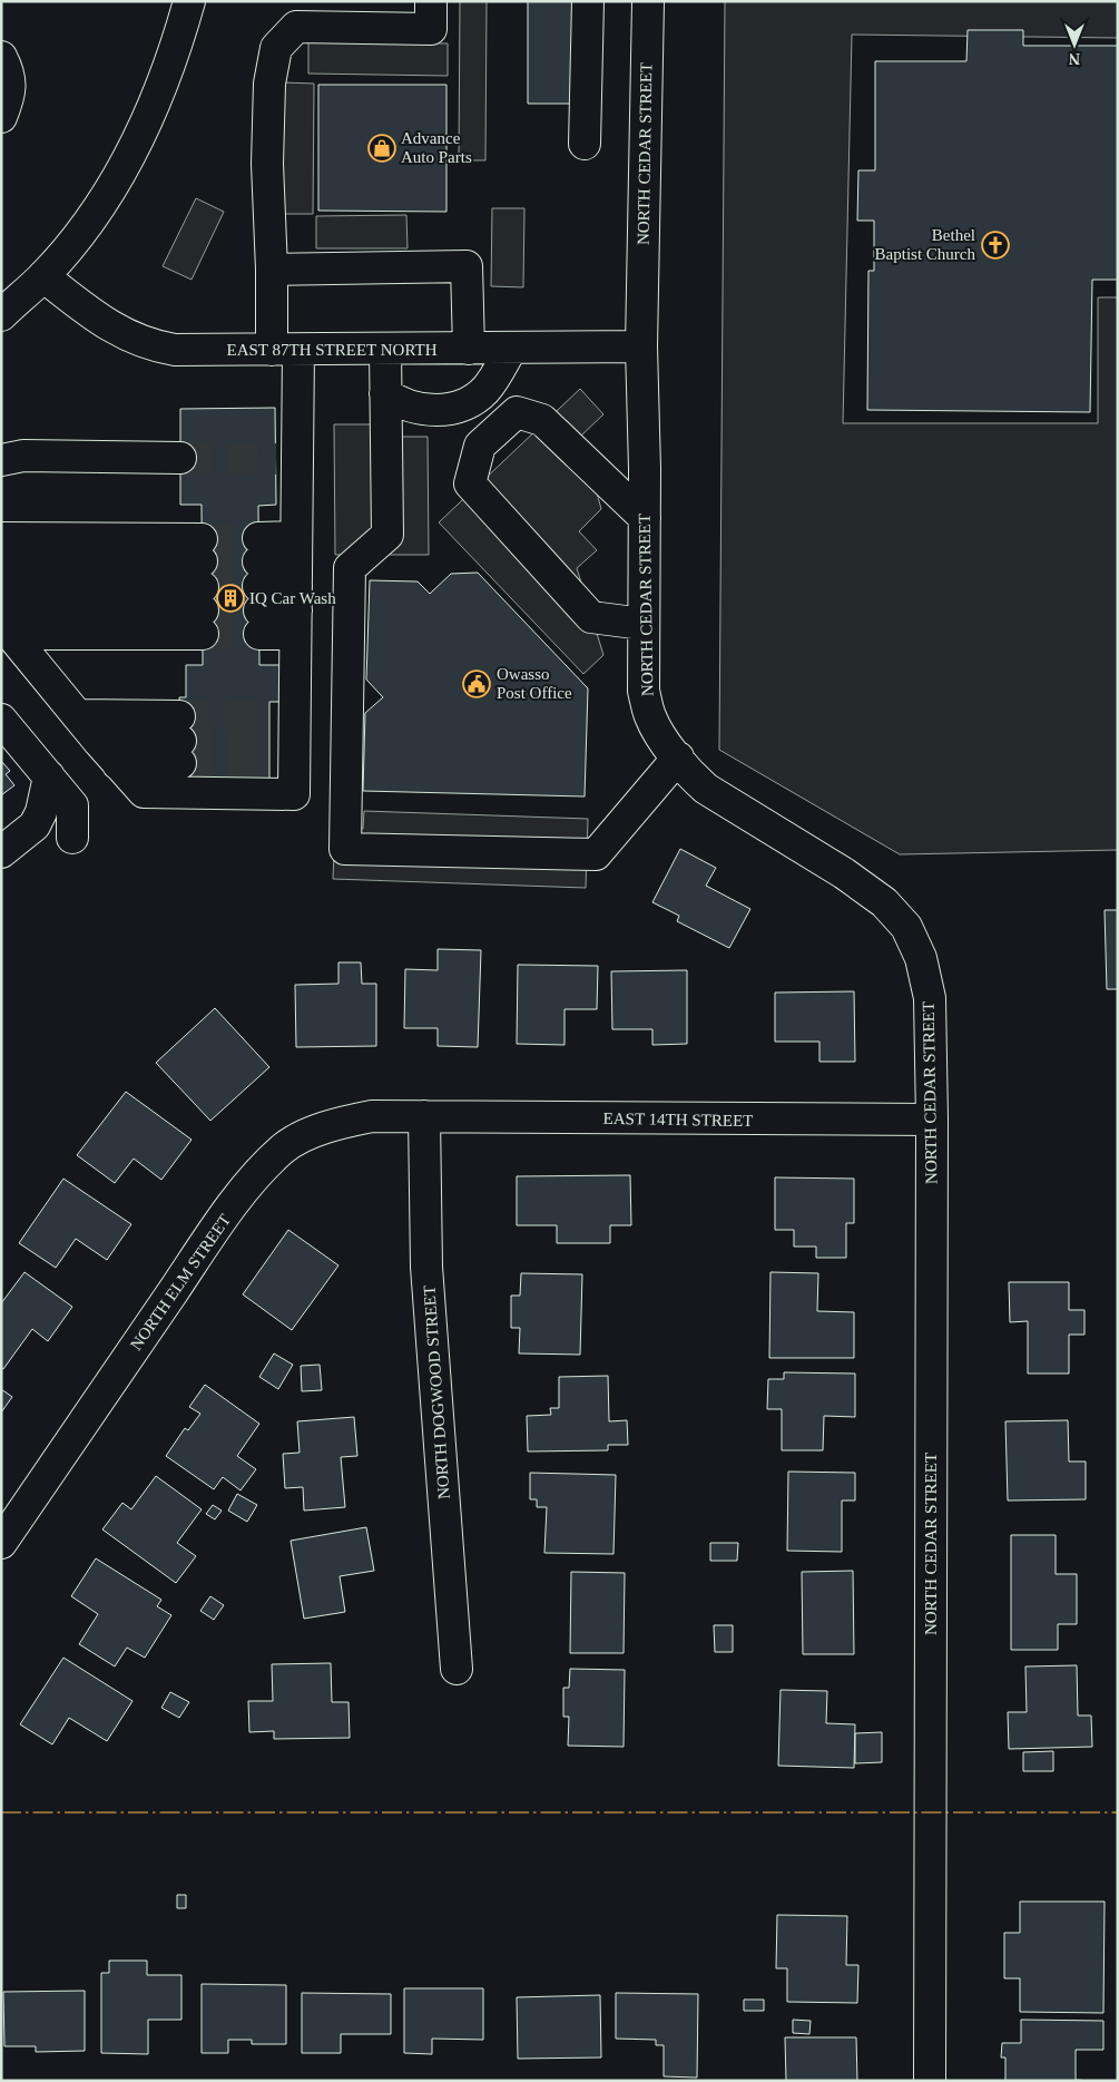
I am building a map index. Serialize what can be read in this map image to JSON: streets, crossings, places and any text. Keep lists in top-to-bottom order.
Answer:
{
  "streets": {
    "street": [
      "NORTH CEDAR STREET",
      "EAST 87TH STREET NORTH",
      "EAST 14TH STREET",
      "NORTH ELM STREET",
      "NORTH DOGWOOD STREET"
    ]
  },
  "crossings": [
    ["NORTH CEDAR STREET", "EAST 87TH STREET NORTH"],
    ["NORTH CEDAR STREET", "EAST 14TH STREET"],
    ["EAST 14TH STREET", "NORTH ELM STREET"],
    ["EAST 14TH STREET", "NORTH DOGWOOD STREET"],
    ["NORTH ELM STREET", "NORTH DOGWOOD STREET"]
  ],
  "places": {
    "shop": ["Advance Auto Parts"],
    "church": ["Bethel Baptist Church"],
    "building": ["IQ Car Wash"],
    "public building": ["Owasso Post Office"]
  },
  "north": "bottom"
}
